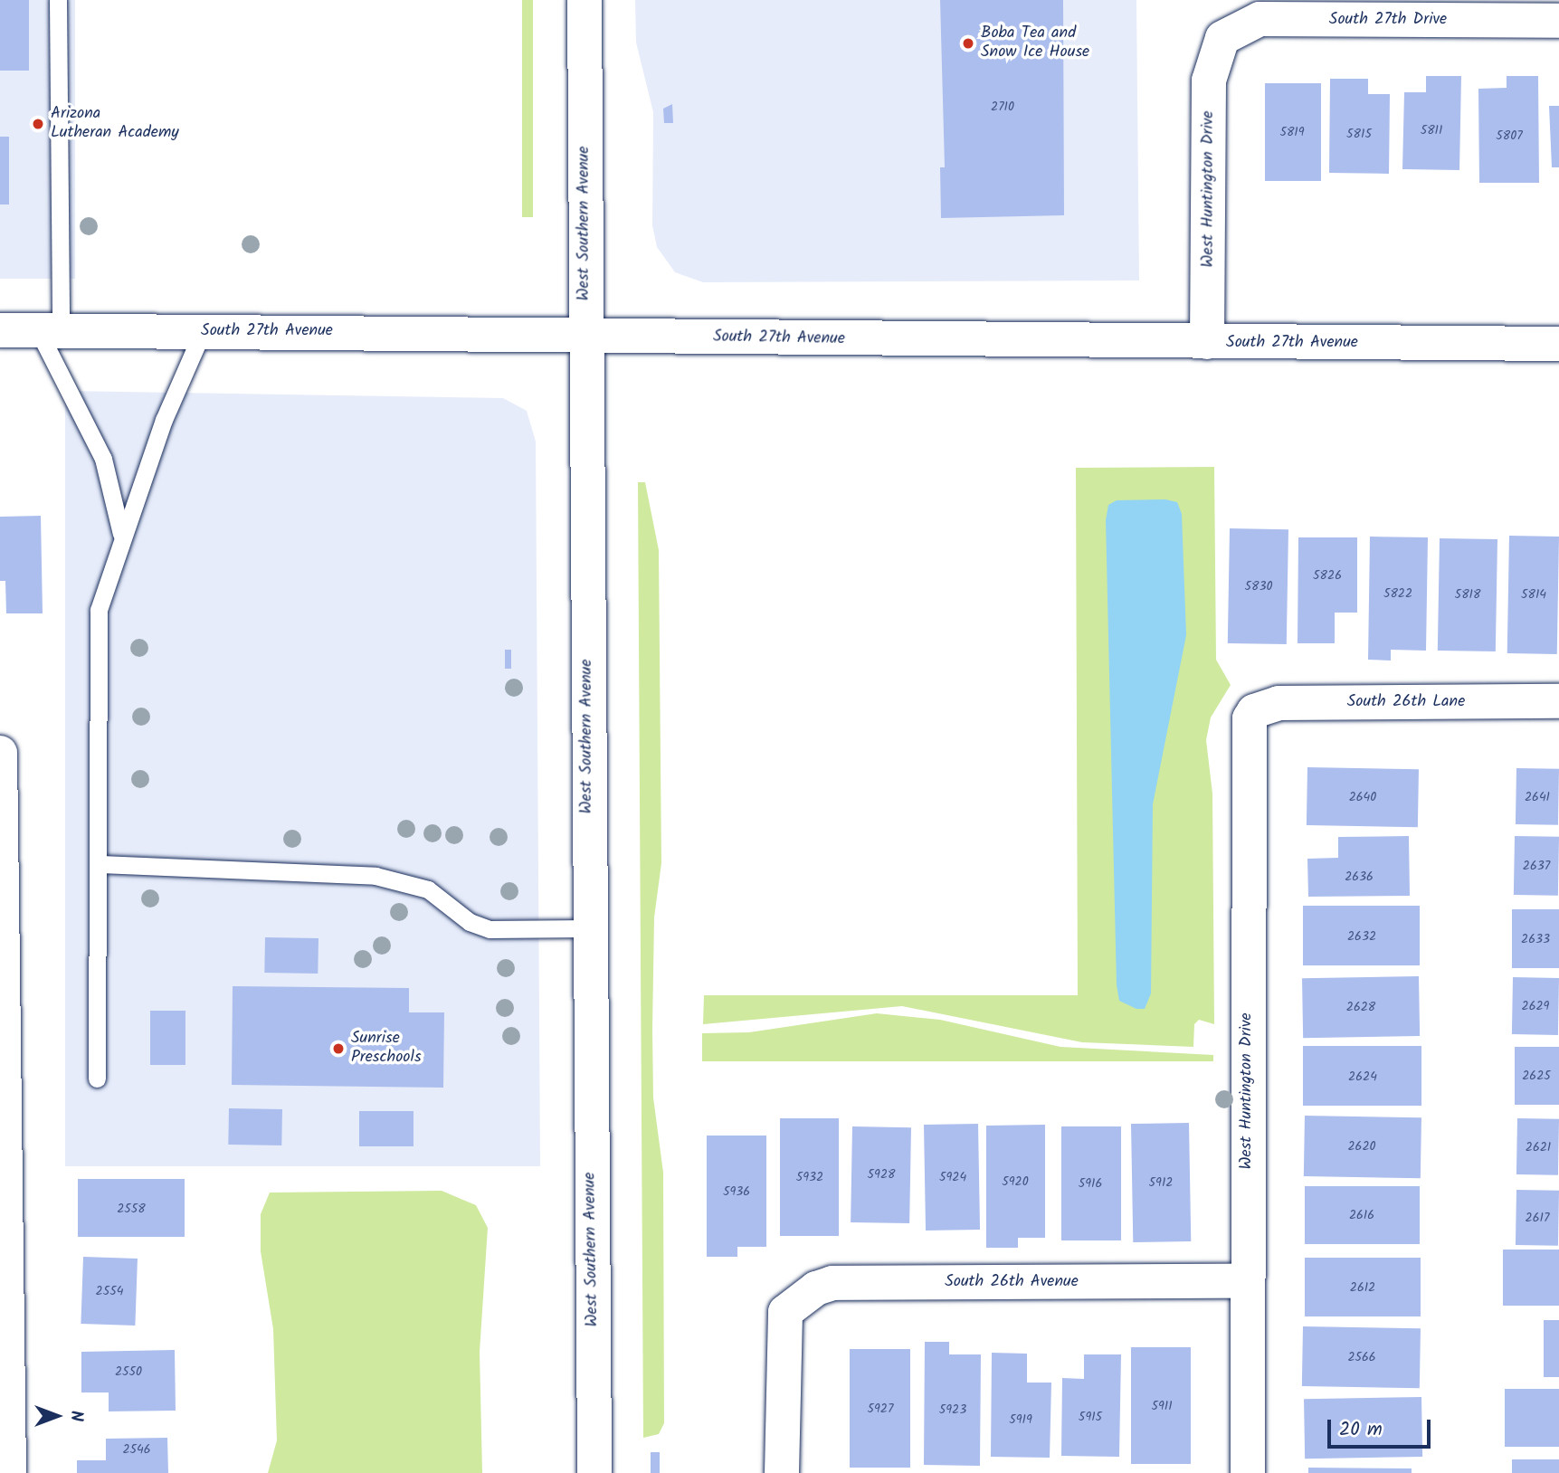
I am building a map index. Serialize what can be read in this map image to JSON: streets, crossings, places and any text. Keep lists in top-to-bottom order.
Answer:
{
  "streets": {
    "street": [
      "South 27th Drive",
      "West Huntington Drive",
      "West Southern Avenue",
      "South 27th Avenue",
      "South 26th Lane",
      "South 26th Avenue"
    ]
  },
  "crossings": [
    ["South 27th Drive", "West Huntington Drive"],
    ["West Huntington Drive", "South 27th Avenue"],
    ["West Huntington Drive", "South 26th Lane"],
    ["West Huntington Drive", "South 26th Avenue"],
    ["West Southern Avenue", "South 27th Avenue"]
  ],
  "places": ["Boba Tea and Snow Ice House", "Arizona Lutheran Academy", "Sunrise Preschools"],
  "house_numbers": [
    "2710",
    "5811",
    "5819",
    "5815",
    "5807",
    "5826",
    "5830",
    "5822",
    "5818",
    "5814",
    "2640",
    "2641",
    "2637",
    "2636",
    "2632",
    "2633",
    "2629",
    "2628",
    "2625",
    "2624",
    "2620",
    "2621",
    "5928",
    "5932",
    "5924",
    "5920",
    "5912",
    "5916",
    "5936",
    "2558",
    "2616",
    "2617",
    "2612",
    "2554",
    "2566",
    "2550",
    "5911",
    "5927",
    "5923",
    "5915",
    "5919",
    "2546"
  ],
  "scale_bar": "20 m",
  "north": "right"
}
